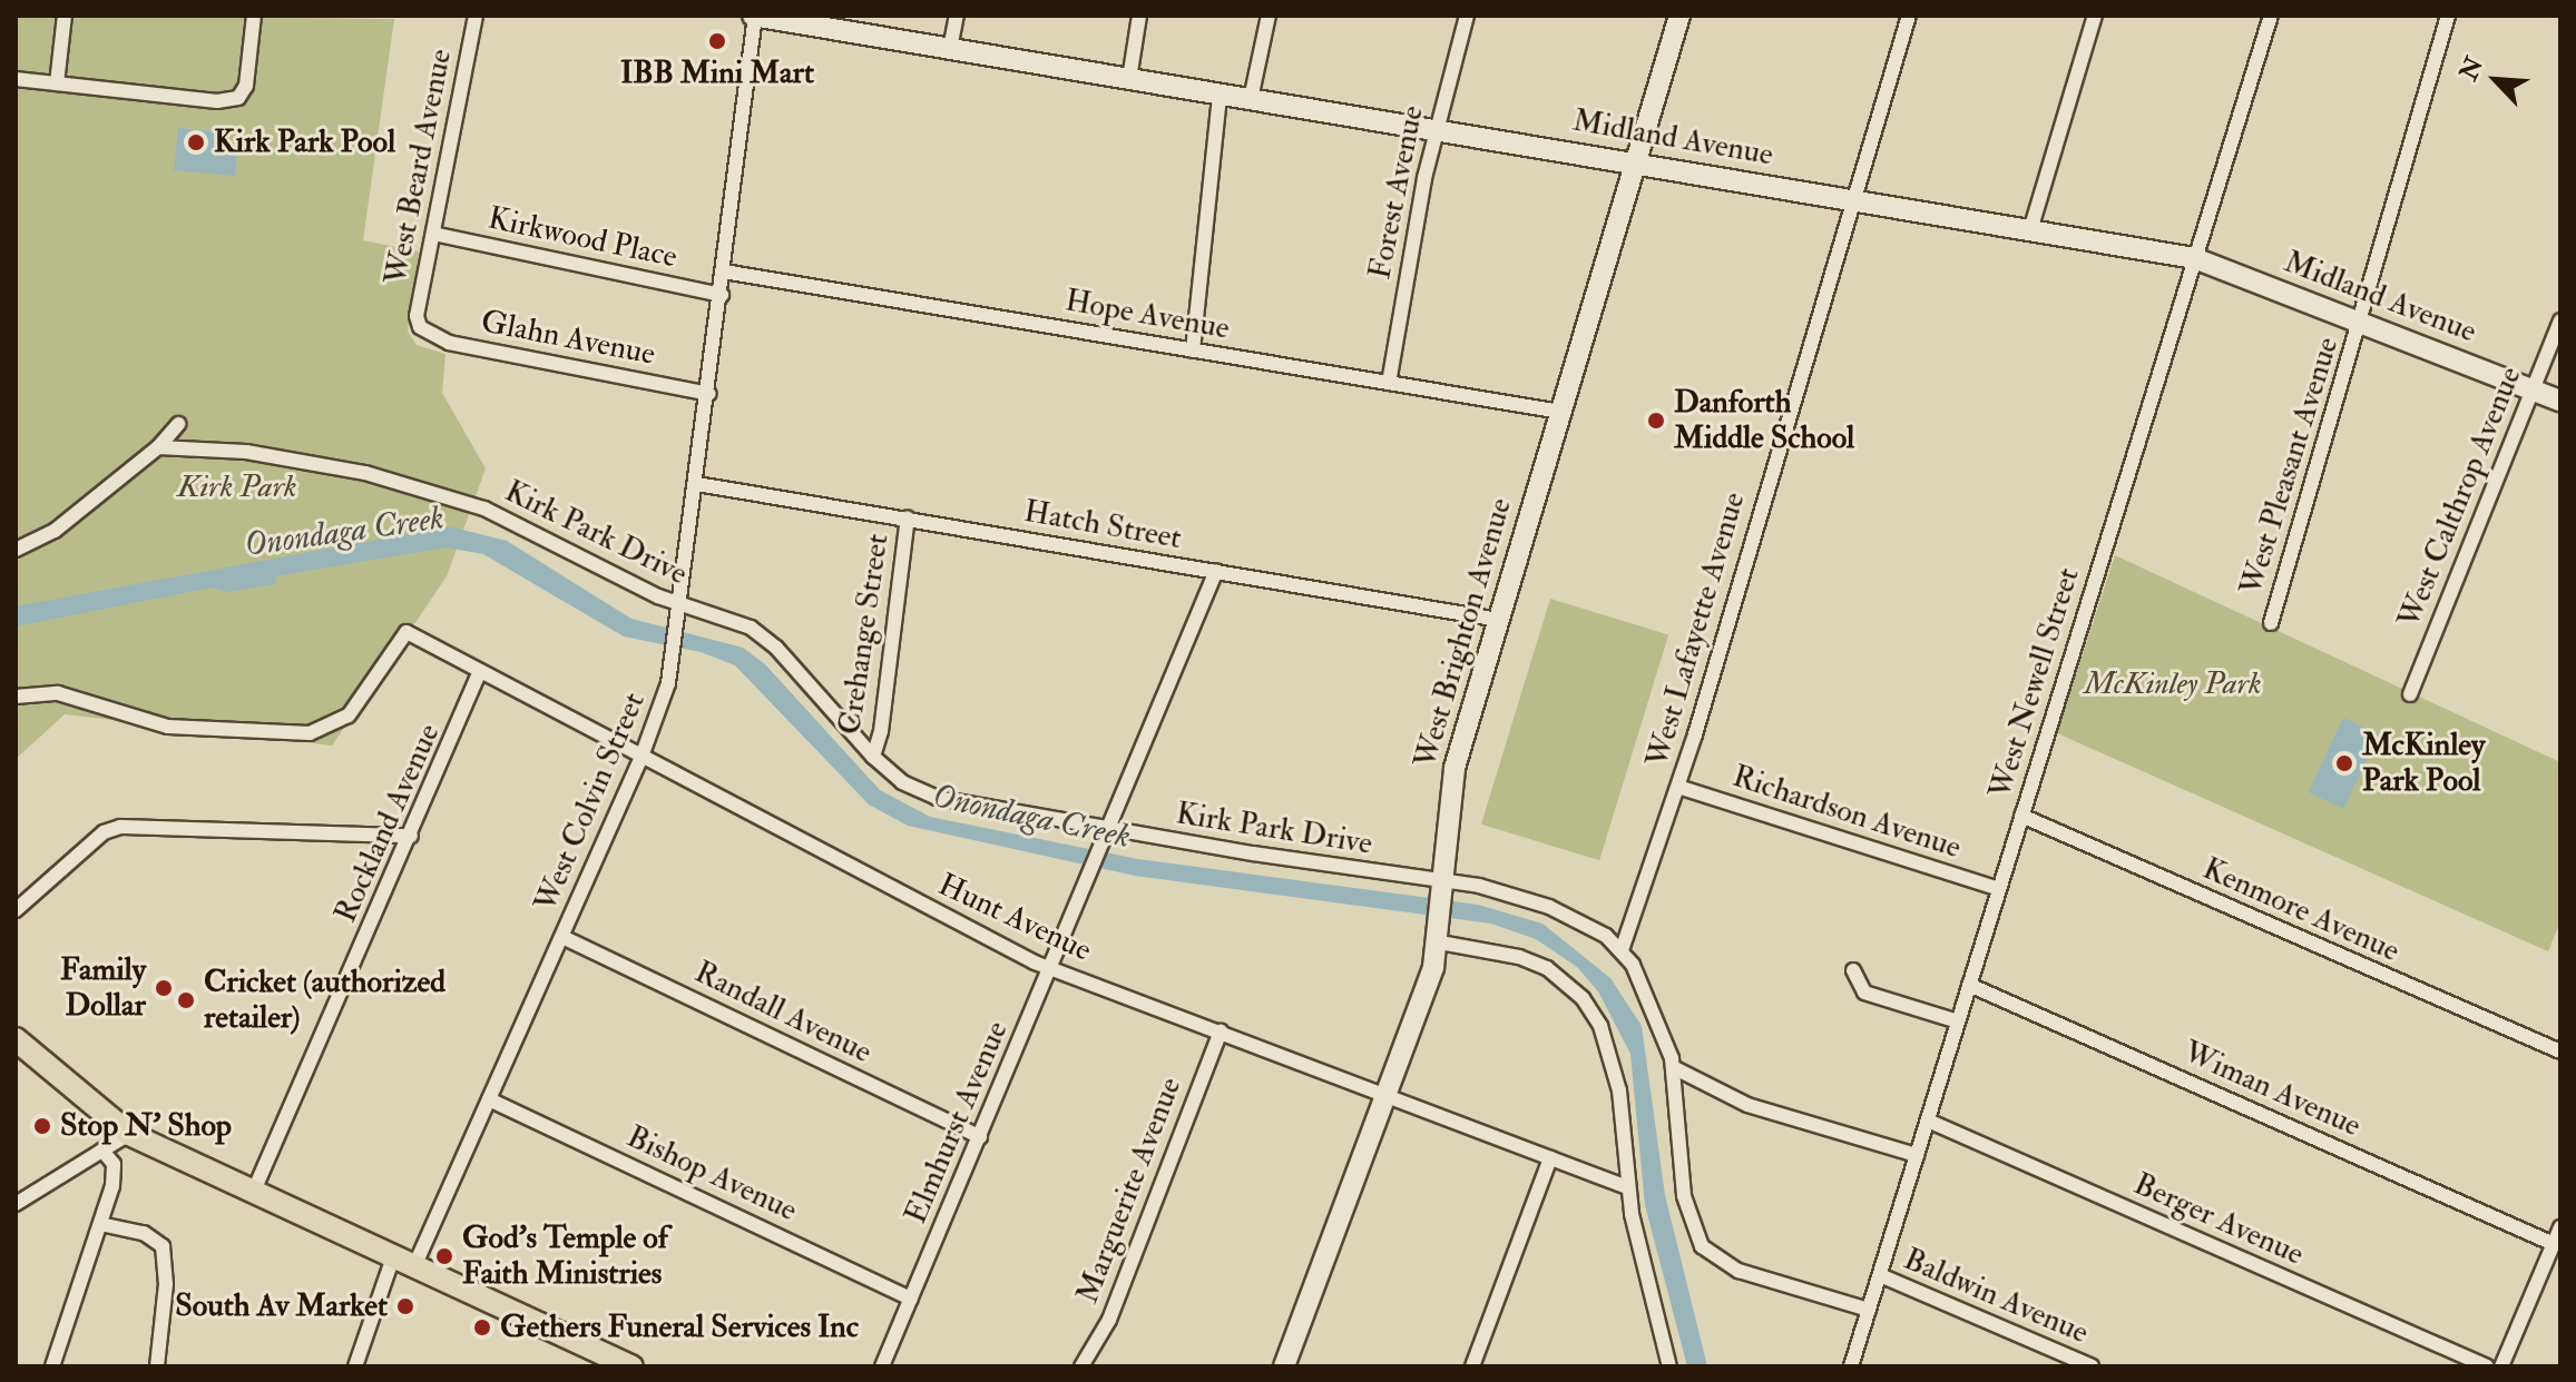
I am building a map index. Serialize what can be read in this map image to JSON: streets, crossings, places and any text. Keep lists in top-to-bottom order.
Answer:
{
  "streets": {
    "street": [
      "Midland Avenue",
      "West Beard Avenue",
      "Forest Avenue",
      "Kirkwood Place",
      "Hope Avenue",
      "Glahn Avenue",
      "West Pleasant Avenue",
      "West Calthrop Avenue",
      "Hatch Street",
      "Kirk Park Drive",
      "West Lafayette Avenue",
      "West Brighton Avenue",
      "Crehange Street",
      "West Newell Street",
      "West Colvin Street",
      "Richardson Avenue",
      "Rockland Avenue",
      "Kenmore Avenue",
      "Hunt Avenue",
      "Randall Avenue",
      "Wiman Avenue",
      "Elmhurst Avenue",
      "Bishop Avenue",
      "Marguerite Avenue",
      "Berger Avenue",
      "Baldwin Avenue"
    ]
  },
  "crossings": [
    ["Midland Avenue", "Forest Avenue"],
    ["Midland Avenue", "West Pleasant Avenue"],
    ["Midland Avenue", "West Calthrop Avenue"],
    ["Midland Avenue", "West Lafayette Avenue"],
    ["Midland Avenue", "West Brighton Avenue"],
    ["Midland Avenue", "West Newell Street"],
    ["Midland Avenue", "West Colvin Street"],
    ["West Beard Avenue", "Kirkwood Place"],
    ["West Beard Avenue", "Glahn Avenue"],
    ["Forest Avenue", "Hope Avenue"],
    ["Kirkwood Place", "West Colvin Street"],
    ["Hope Avenue", "West Brighton Avenue"],
    ["Hope Avenue", "West Colvin Street"],
    ["Glahn Avenue", "West Colvin Street"],
    ["Hatch Street", "West Brighton Avenue"],
    ["Hatch Street", "Crehange Street"],
    ["Hatch Street", "West Colvin Street"],
    ["Kirk Park Drive", "West Lafayette Avenue"],
    ["Kirk Park Drive", "West Brighton Avenue"],
    ["Kirk Park Drive", "Crehange Street"],
    ["Kirk Park Drive", "West Colvin Street"],
    ["Kirk Park Drive", "Elmhurst Avenue"],
    ["West Lafayette Avenue", "Richardson Avenue"],
    ["West Brighton Avenue", "Hunt Avenue"],
    ["West Newell Street", "Richardson Avenue"],
    ["West Newell Street", "Kenmore Avenue"],
    ["West Newell Street", "Wiman Avenue"],
    ["West Newell Street", "Berger Avenue"],
    ["West Newell Street", "Baldwin Avenue"],
    ["West Colvin Street", "Hunt Avenue"],
    ["West Colvin Street", "Randall Avenue"],
    ["West Colvin Street", "Bishop Avenue"],
    ["Rockland Avenue", "Hunt Avenue"],
    ["Hunt Avenue", "Elmhurst Avenue"],
    ["Hunt Avenue", "Marguerite Avenue"],
    ["Randall Avenue", "Elmhurst Avenue"],
    ["Elmhurst Avenue", "Bishop Avenue"]
  ],
  "water": ["Onondaga Creek"],
  "parks": ["Kirk Park", "McKinley Park"],
  "places": [
    "IBB Mini Mart",
    "Kirk Park Pool",
    "Danforth Middle School",
    "McKinley Park Pool",
    "Family Dollar",
    "Cricket (authorized retailer)",
    "Stop N' Shop",
    "God's Temple of Faith Ministries",
    "South Av Market",
    "Gethers Funeral Services Inc"
  ],
  "north": "top left"
}
